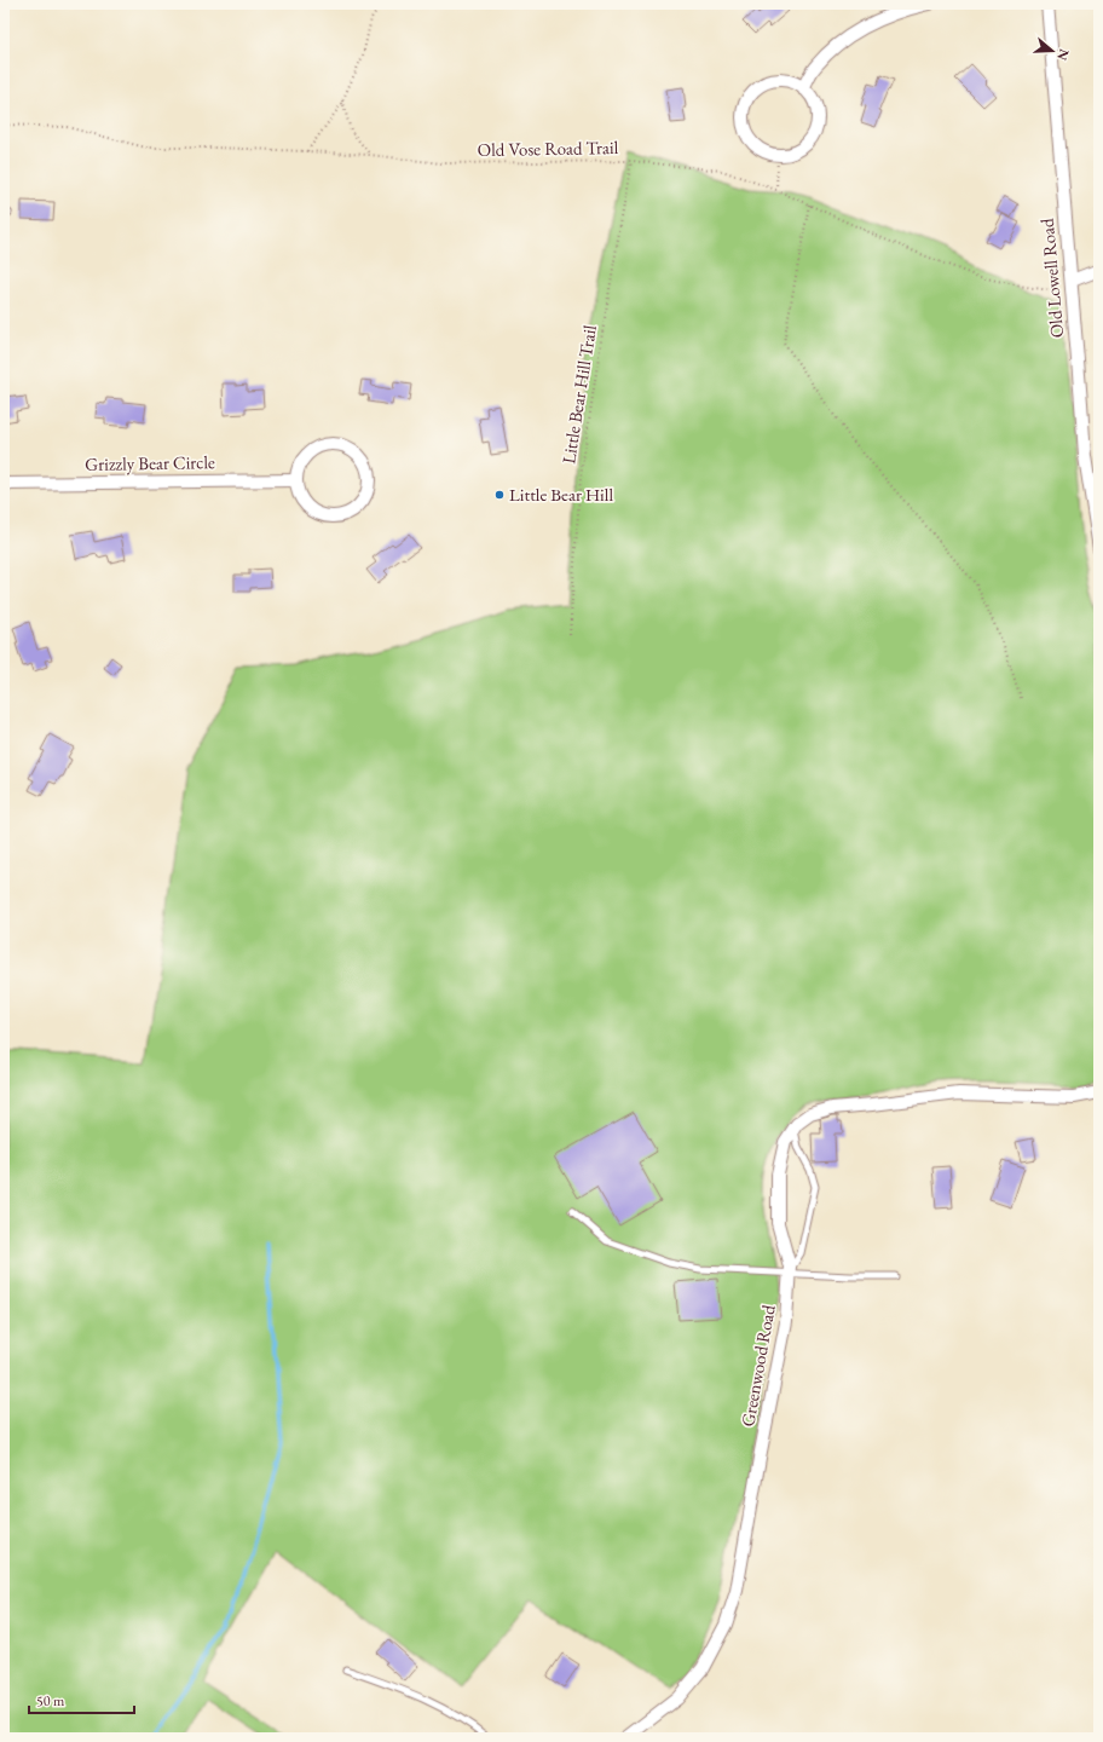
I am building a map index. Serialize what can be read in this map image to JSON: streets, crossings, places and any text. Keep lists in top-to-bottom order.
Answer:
{
  "streets": {
    "street": ["Old Lowell Road", "Grizzly Bear Circle", "Greenwood Road"],
    "path": ["Old Vose Road Trail", "Little Bear Hill Trail"]
  },
  "crossings": [
    ["Old Vose Road Trail", "Old Lowell Road"],
    ["Old Vose Road Trail", "Little Bear Hill Trail"]
  ],
  "places": ["Little Bear Hill"],
  "scale_bar": "50 m",
  "north": "right"
}
